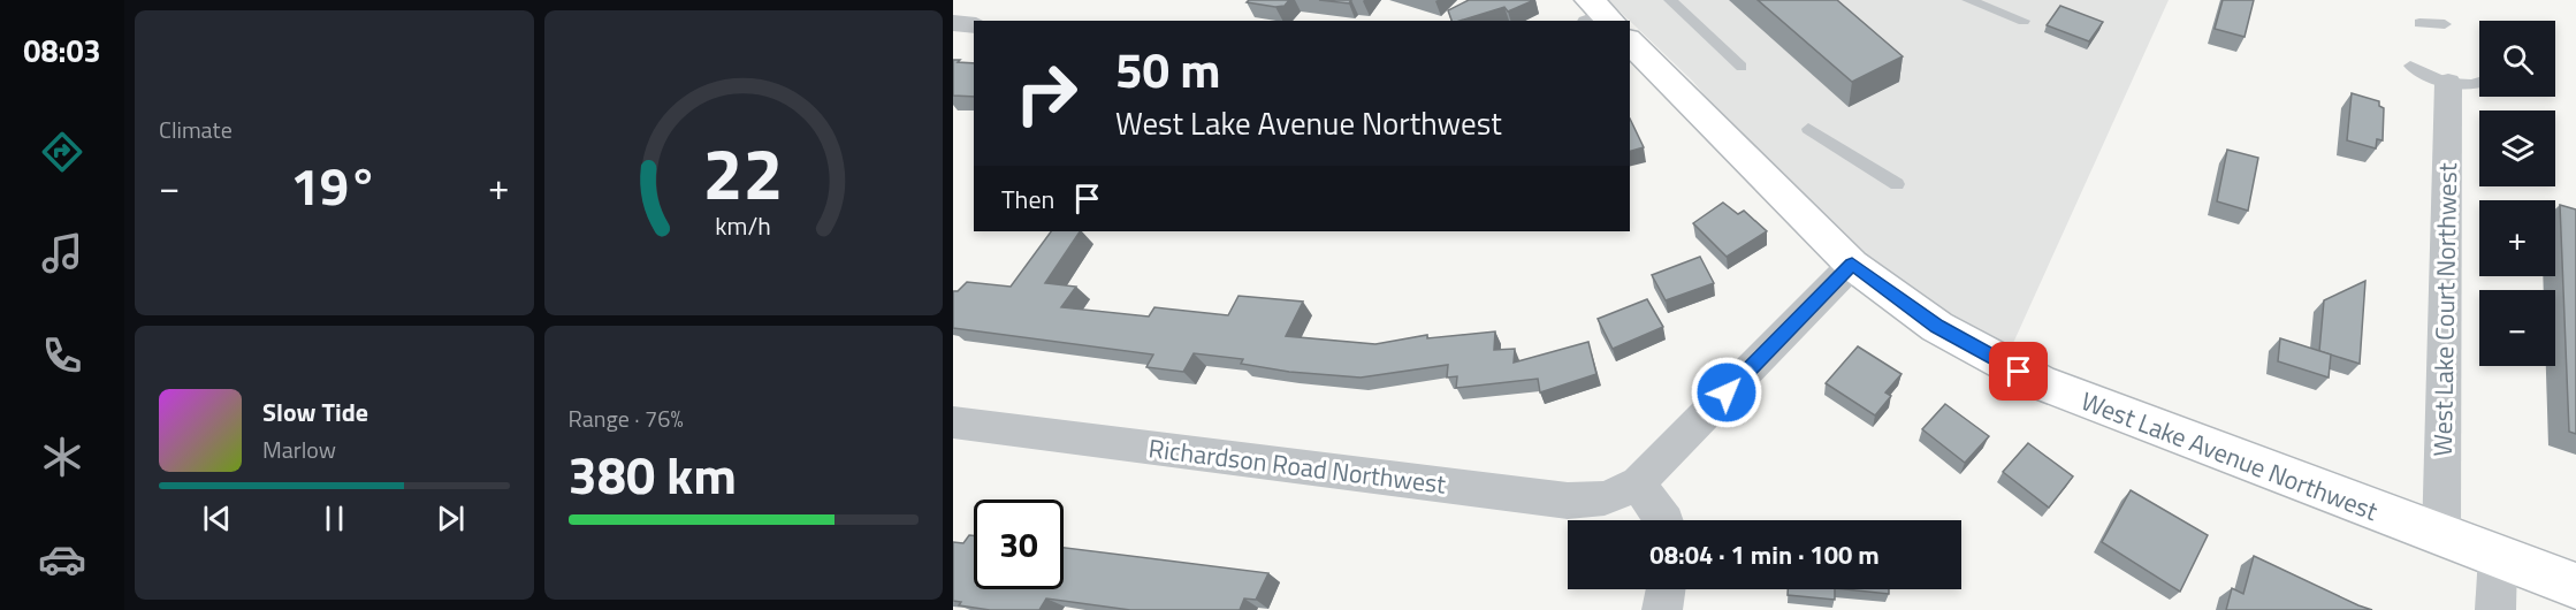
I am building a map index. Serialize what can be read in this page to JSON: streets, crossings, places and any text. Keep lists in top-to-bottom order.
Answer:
{
  "streets": {
    "street": ["West Lake Court Northwest", "West Lake Avenue Northwest", "Richardson Road Northwest"]
  },
  "crossings": [
    ["West Lake Court Northwest", "West Lake Avenue Northwest"]
  ],
  "page": {
    "tabs": "08:03",
    "tile": [
      "Climate",
      ["Range · 76%", "380 km"]
    ],
    "map_buttons": ["+", "−"],
    "turn": ["50 m", "West Lake Avenue Northwest"],
    "heat": ["−", "19°", "+"],
    "then": "Then",
    "song": ["Slow Tide", "Marlow"],
    "limit": "30",
    "trip": "08:04 · 1 min · 100 m",
    "gauge": ["22", "km/h"]
  }
}
